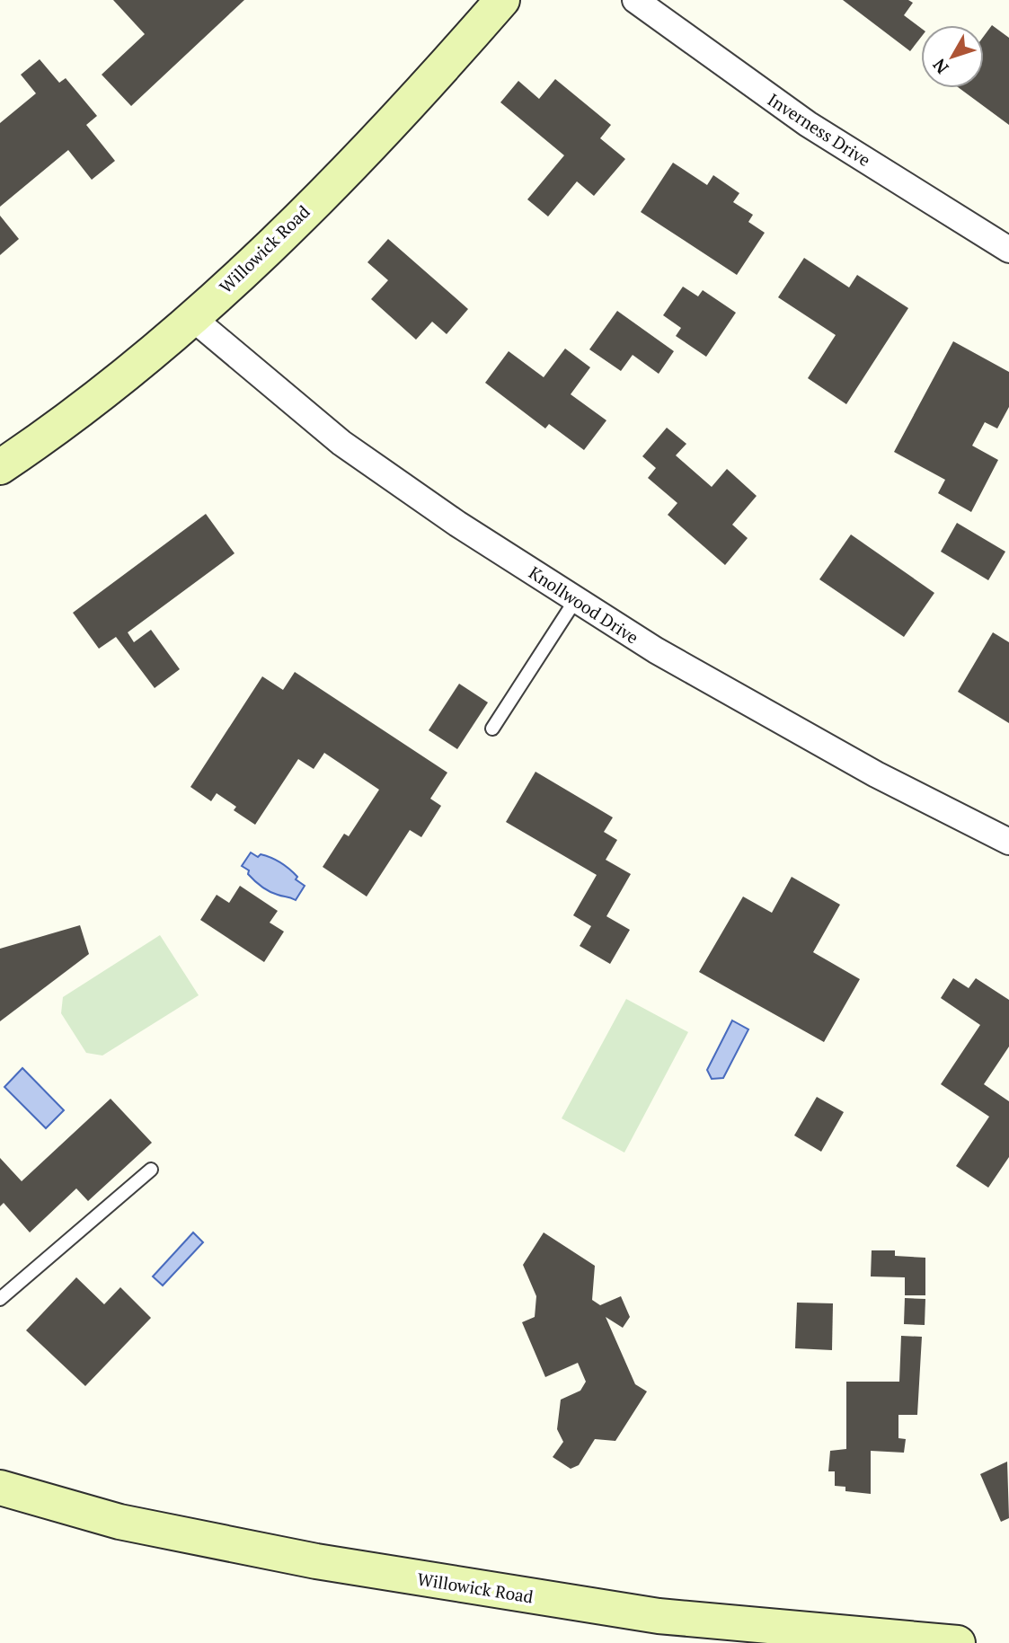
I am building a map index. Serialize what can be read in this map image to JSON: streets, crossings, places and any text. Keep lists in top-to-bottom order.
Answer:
{
  "streets": {
    "street": ["Inverness Drive", "Willowick Road", "Knollwood Drive"]
  },
  "crossings": [
    ["Willowick Road", "Knollwood Drive"]
  ],
  "north": "bottom left"
}
